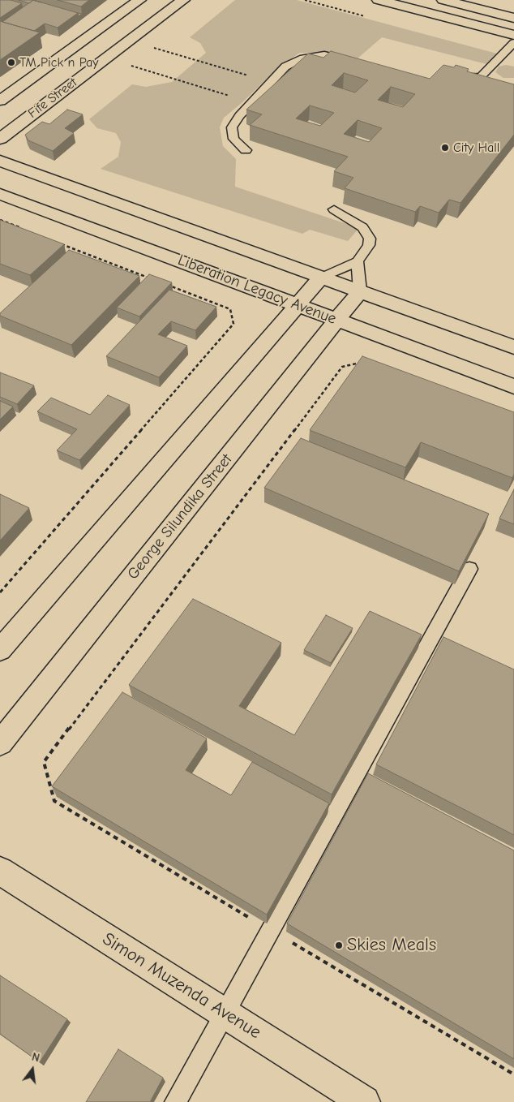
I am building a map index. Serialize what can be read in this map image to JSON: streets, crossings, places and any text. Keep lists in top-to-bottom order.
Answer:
{
  "streets": {
    "main road": [
      "Fife Street",
      "Liberation Legacy Avenue",
      "George Silundika Street",
      "Simon Muzenda Avenue"
    ]
  },
  "crossings": [
    ["Liberation Legacy Avenue", "George Silundika Street"]
  ],
  "places": ["TM Pick n Pay", "City Hall", "Skies Meals"],
  "north": "top"
}
